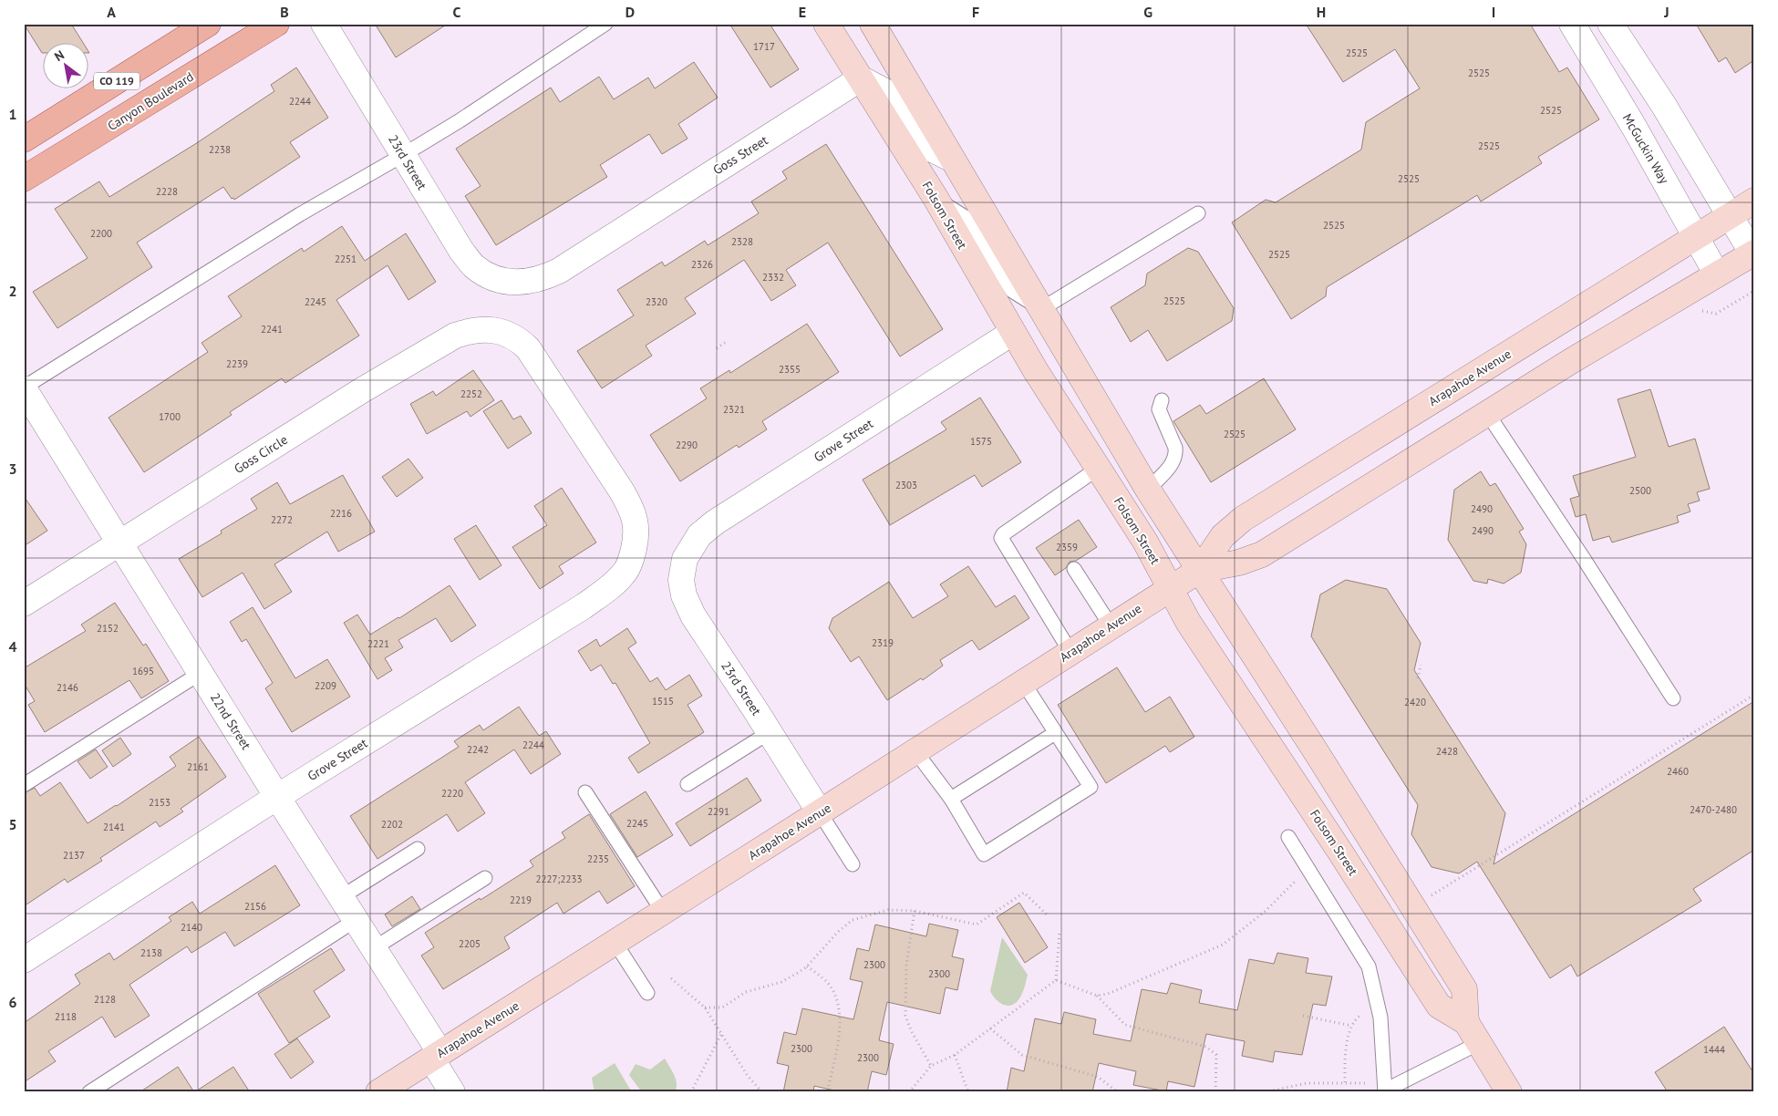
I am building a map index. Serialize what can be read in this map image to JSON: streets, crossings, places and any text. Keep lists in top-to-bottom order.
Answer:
{
  "streets": {
    "main road": [
      "CO 119",
      "Canyon Boulevard",
      "Folsom Street",
      "Arapahoe Avenue"
    ],
    "street": [
      "McGuckin Way",
      "Goss Street",
      "23rd Street",
      "Grove Street",
      "Goss Circle",
      "22nd Street"
    ]
  },
  "crossings": [
    ["McGuckin Way", "Arapahoe Avenue"],
    ["Goss Street", "23rd Street"],
    ["Goss Street", "Folsom Street"],
    ["23rd Street", "Arapahoe Avenue"],
    ["23rd Street", "Grove Street"],
    ["Folsom Street", "Arapahoe Avenue"],
    ["Folsom Street", "Grove Street"],
    ["Arapahoe Avenue", "22nd Street"],
    ["Grove Street", "Goss Circle"],
    ["Grove Street", "22nd Street"],
    ["Goss Circle", "22nd Street"]
  ],
  "house_numbers": [
    "1717",
    "2525",
    "2525",
    "2244",
    "2525",
    "2525",
    "2238",
    "2525",
    "2228",
    "2525",
    "2200",
    "2328",
    "2525",
    "2251",
    "2326",
    "2332",
    "2525",
    "2245",
    "2320",
    "2241",
    "2239",
    "2355",
    "2252",
    "2321",
    "1700",
    "2525",
    "1575",
    "2290",
    "2303",
    "2500",
    "2490",
    "2216",
    "2272",
    "2490",
    "2359",
    "2152",
    "2319",
    "2221",
    "1695",
    "2209",
    "2146",
    "1515",
    "2420",
    "2244",
    "2242",
    "2428",
    "2161",
    "2460",
    "2220",
    "2153",
    "2470-2480",
    "2291",
    "2245",
    "2202",
    "2141",
    "2137",
    "2235",
    "2227;2233",
    "2219",
    "2156",
    "2140",
    "2205",
    "2138",
    "2300",
    "2300",
    "2128",
    "2118",
    "2300",
    "1444",
    "2300"
  ],
  "north": "top left",
  "grid": {
    "columns": [
      "A",
      "B",
      "C",
      "D",
      "E",
      "F",
      "G",
      "H",
      "I",
      "J"
    ],
    "rows": [
      "1",
      "2",
      "3",
      "4",
      "5",
      "6"
    ]
  }
}
